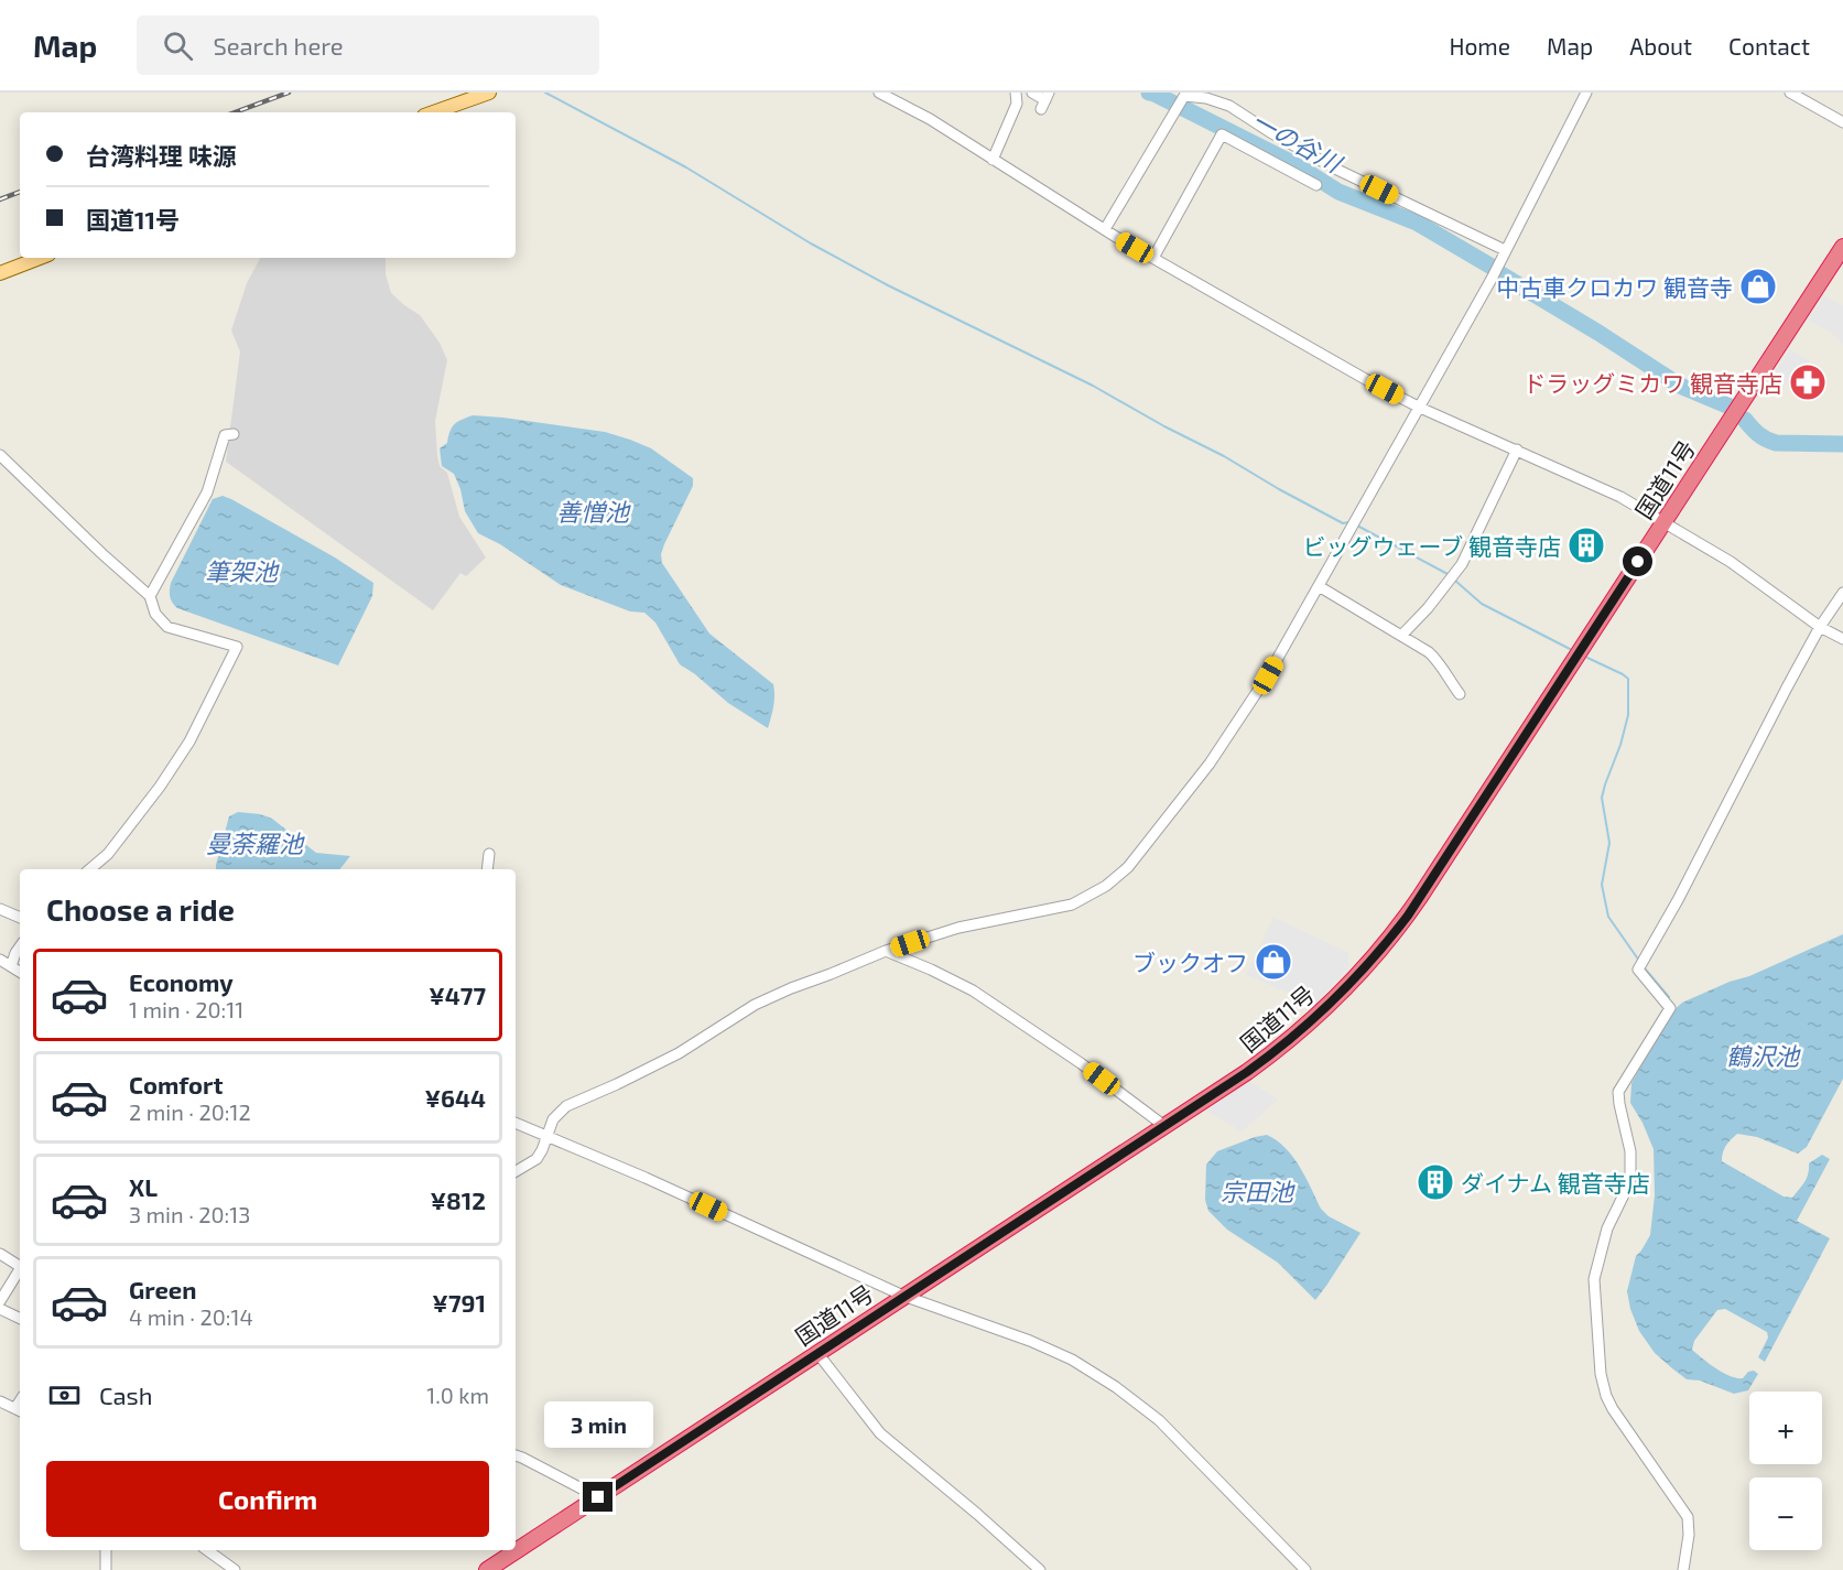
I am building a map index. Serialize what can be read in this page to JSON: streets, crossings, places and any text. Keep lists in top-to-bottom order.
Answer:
{
  "streets": {
    "highway": ["国道11号"]
  },
  "water": [
    "一の谷川",
    "善憎池",
    "筆架池",
    "曼荼羅池",
    "鶴沢池",
    "宗田池"
  ],
  "places": {
    "shop": ["中古車クロカワ 観音寺", "ブックオフ"],
    "pharmacy": ["ドラッグミカワ 観音寺店"],
    "building": ["ビッグウェーブ 観音寺店", "ダイナム 観音寺店"]
  },
  "page": {
    "header": "Map",
    "search": "Search here",
    "nav": [
      "Home",
      "Map",
      "About",
      "Contact"
    ],
    "banner": ["台湾料理 味源", "国道11号"],
    "heading": "Choose a ride",
    "list": [
      {
        "name": "Economy",
        "note": "1 min · 20:11",
        "value": "¥477"
      },
      {
        "name": "Comfort",
        "note": "2 min · 20:12",
        "value": "¥644"
      },
      {
        "name": "XL",
        "note": "3 min · 20:13",
        "value": "¥812"
      },
      {
        "name": "Green",
        "note": "4 min · 20:14",
        "value": "¥791"
      }
    ],
    "pay": ["Cash", "1.0 km"],
    "map_buttons": ["+", "−"],
    "bubble": "3 min",
    "buttons": "Confirm"
  }
}
